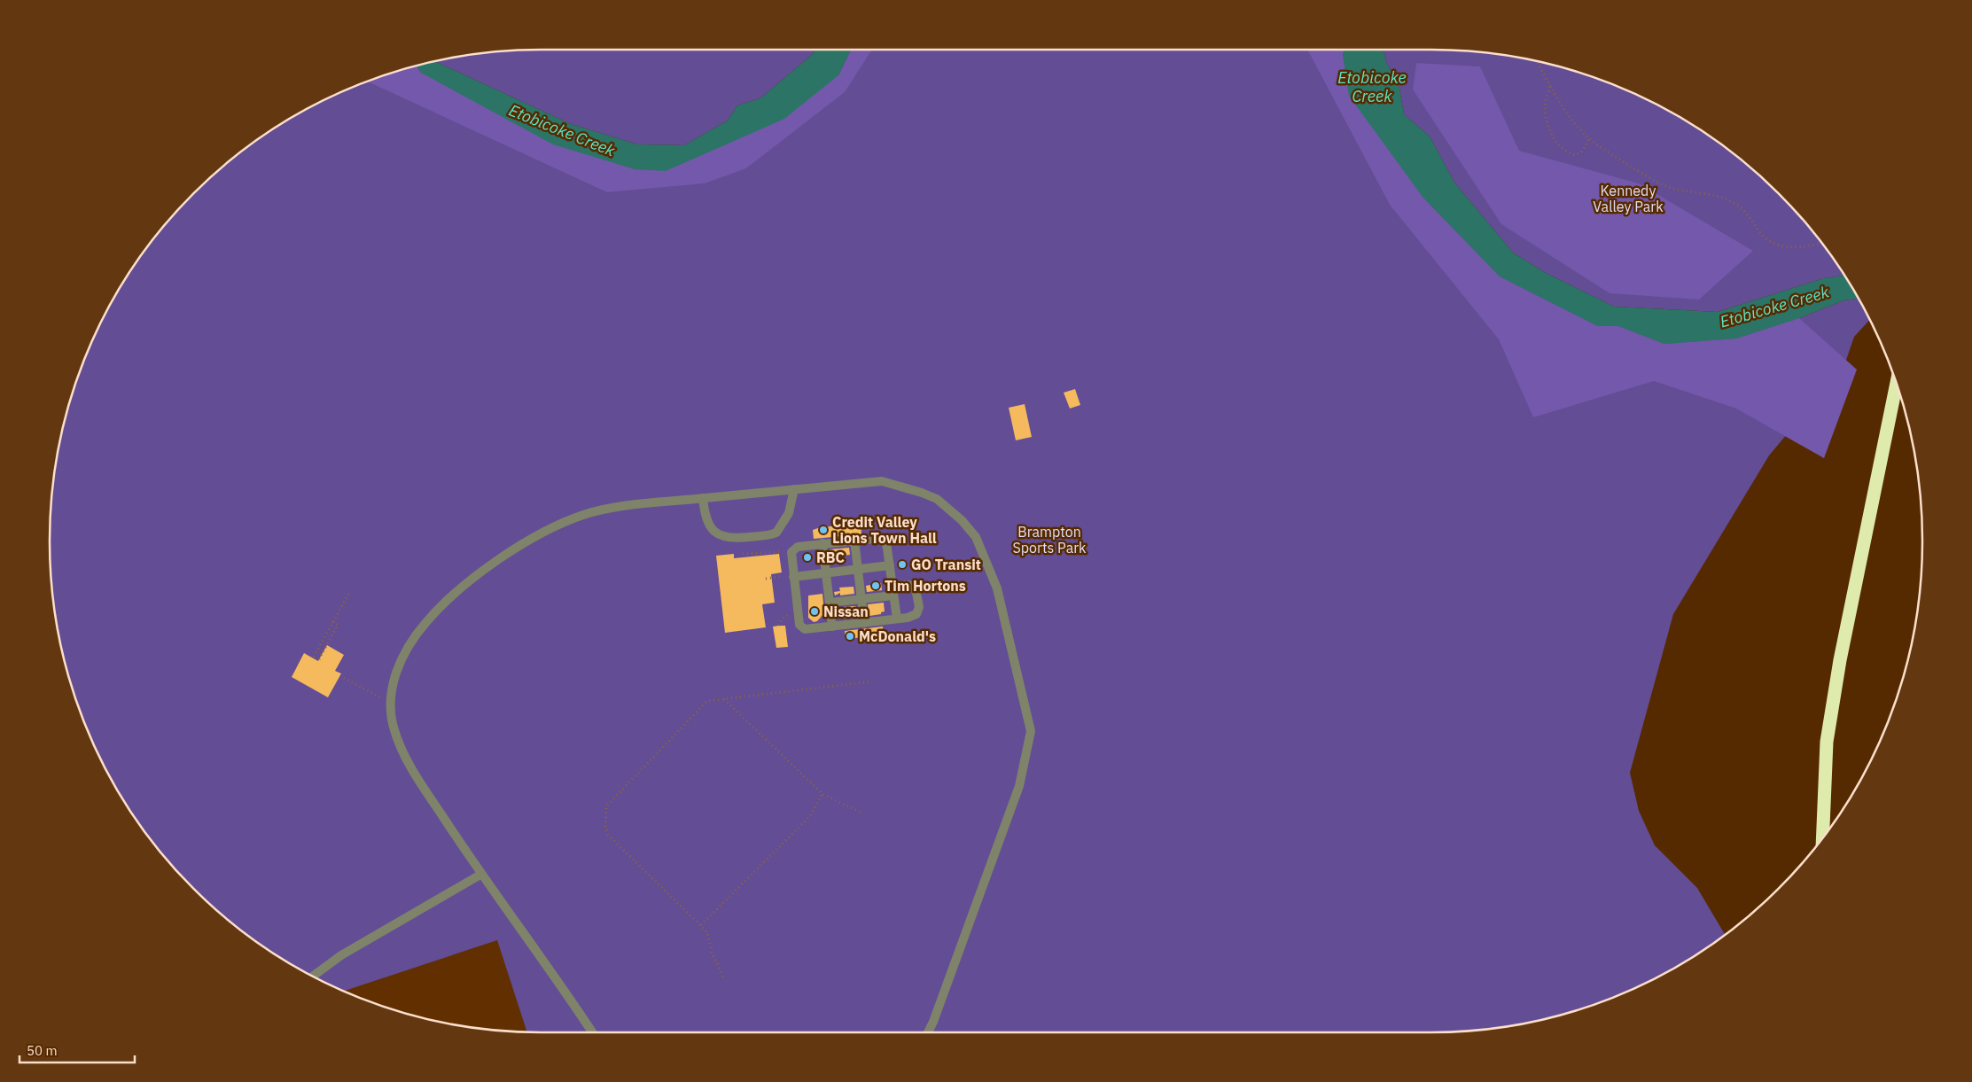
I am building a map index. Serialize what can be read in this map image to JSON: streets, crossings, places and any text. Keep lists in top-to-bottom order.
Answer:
{
  "water": ["Etobicoke Creek"],
  "parks": ["Kennedy Valley Park", "Brampton Sports Park"],
  "places": [
    "Credit Valley Lions Town Hall",
    "RBC",
    "GO Transit",
    "Tim Hortons",
    "Nissan",
    "McDonald's"
  ],
  "scale_bar": "50 m"
}
